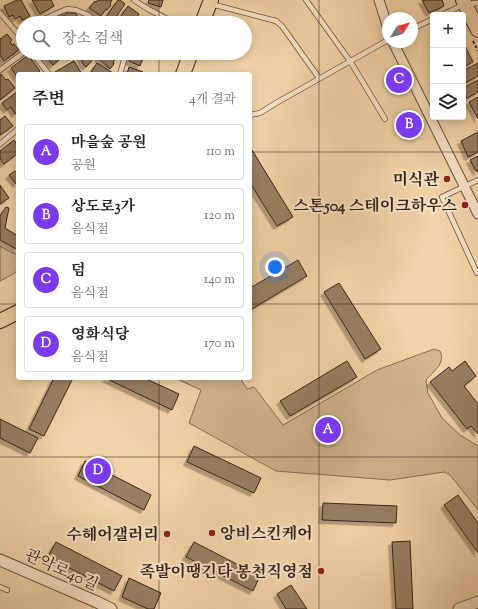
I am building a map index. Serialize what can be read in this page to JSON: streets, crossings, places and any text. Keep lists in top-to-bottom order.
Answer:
{
  "streets": {
    "street": ["관악로40길"]
  },
  "places": [
    "미식관",
    "스톤504 스테이크하우스",
    "앙비스킨케어",
    "수헤어갤러리",
    "족발이땡긴다 봉천직영점"
  ],
  "north": "top right",
  "page": {
    "map_buttons": ["+", "−"],
    "search": "장소 검색",
    "pins": [
      "C",
      "B",
      "A",
      "D"
    ],
    "heading": ["주변", "4개 결과"],
    "list": [
      {
        "mark": "A",
        "name": "마을숲 공원",
        "note": "공원",
        "value": "110 m"
      },
      {
        "mark": "B",
        "name": "상도로3가",
        "note": "음식점",
        "value": "120 m"
      },
      {
        "mark": "C",
        "name": "덤",
        "note": "음식점",
        "value": "140 m"
      },
      {
        "mark": "D",
        "name": "영화식당",
        "note": "음식점",
        "value": "170 m"
      }
    ]
  }
}
